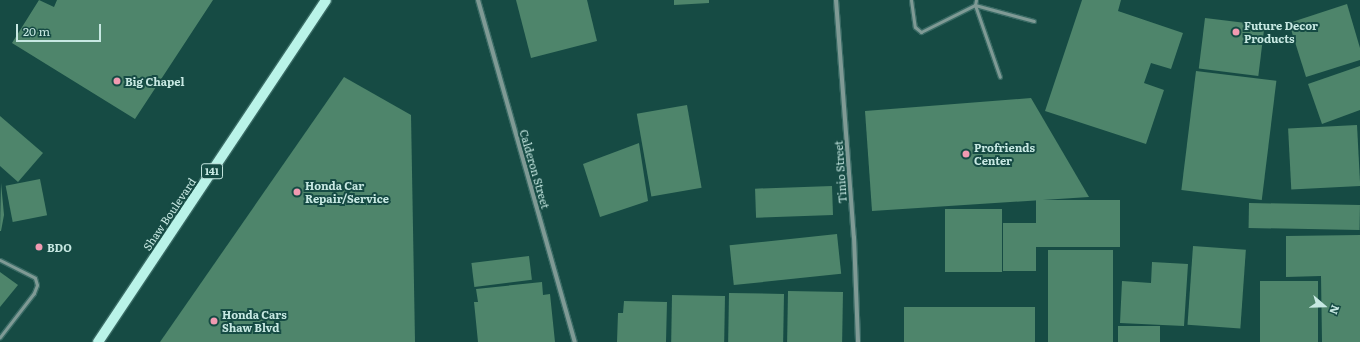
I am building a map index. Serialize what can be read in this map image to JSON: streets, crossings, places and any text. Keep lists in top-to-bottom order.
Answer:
{
  "streets": {
    "main road": ["141", "Shaw Boulevard"],
    "street": ["Calderon Street", "Tinio Street"]
  },
  "places": [
    "Future Decor Products",
    "Big Chapel",
    "Profriends Center",
    "Honda Car Repair/Service",
    "BDO",
    "Honda Cars Shaw Blvd"
  ],
  "scale_bar": "20 m",
  "north": "right"
}
